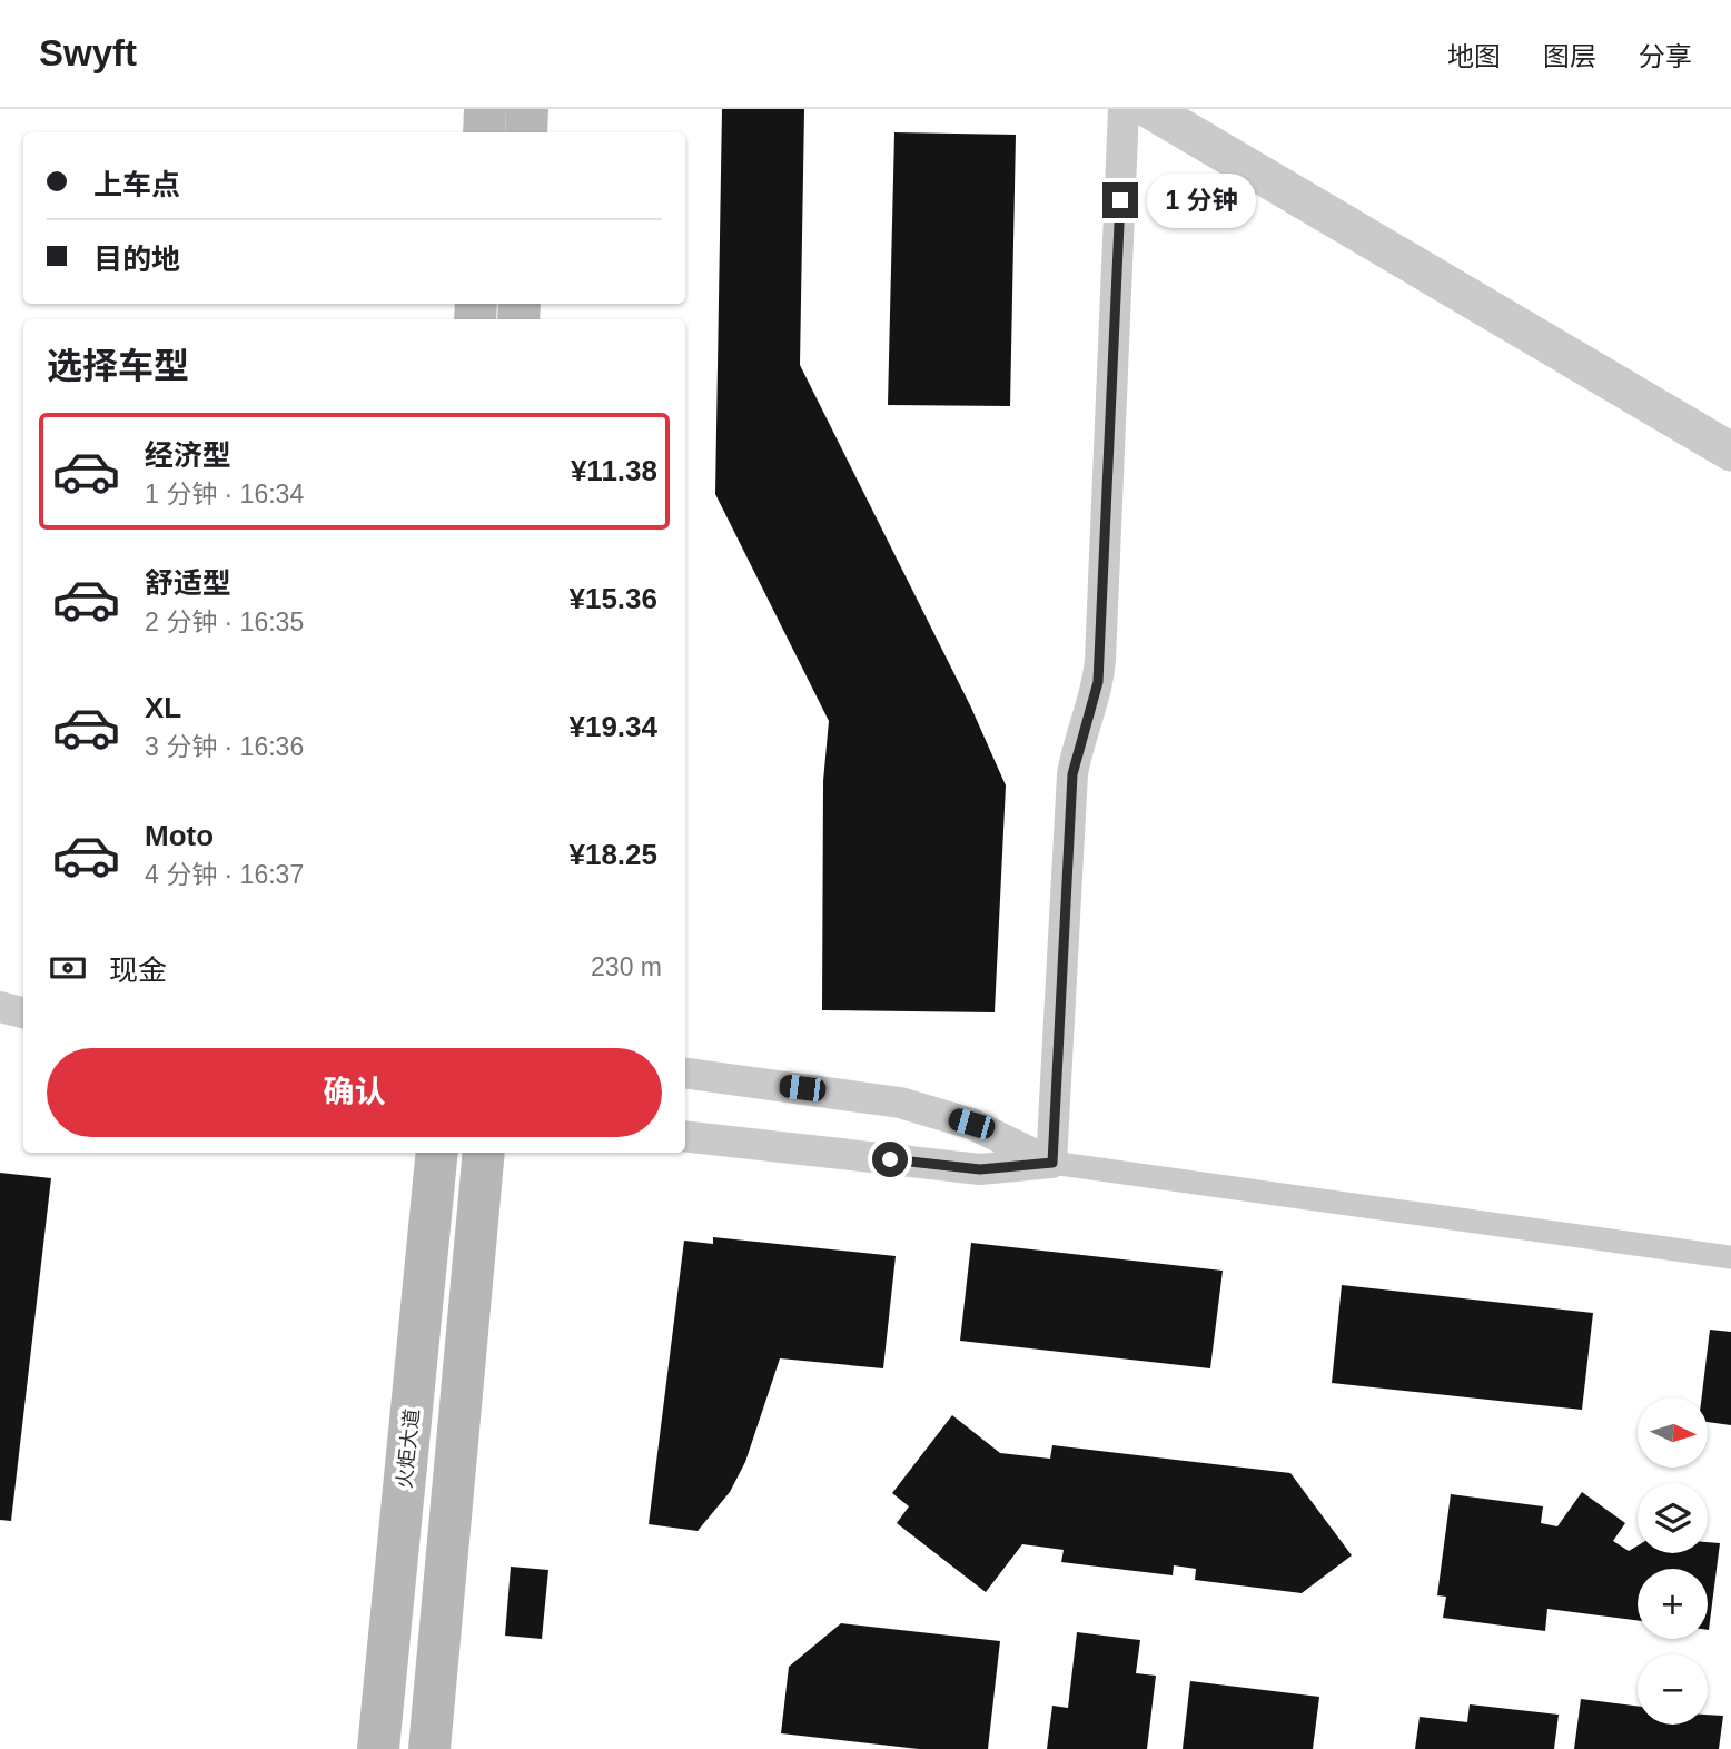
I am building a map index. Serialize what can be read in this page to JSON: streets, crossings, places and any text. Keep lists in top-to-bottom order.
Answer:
{
  "streets": {
    "main road": ["火炬大道"]
  },
  "north": "right",
  "page": {
    "header": "Swyft",
    "nav": ["地图", "图层", "分享"],
    "banner": ["上车点", "目的地"],
    "bubble": "1 分钟",
    "heading": "选择车型",
    "list": [
      {
        "name": "经济型",
        "note": "1 分钟 · 16:34",
        "value": "¥11.38"
      },
      {
        "name": "舒适型",
        "note": "2 分钟 · 16:35",
        "value": "¥15.36"
      },
      {
        "name": "XL",
        "note": "3 分钟 · 16:36",
        "value": "¥19.34"
      },
      {
        "name": "Moto",
        "note": "4 分钟 · 16:37",
        "value": "¥18.25"
      }
    ],
    "pay": ["现金", "230 m"],
    "buttons": "确认",
    "map_buttons": ["+", "−"]
  }
}
